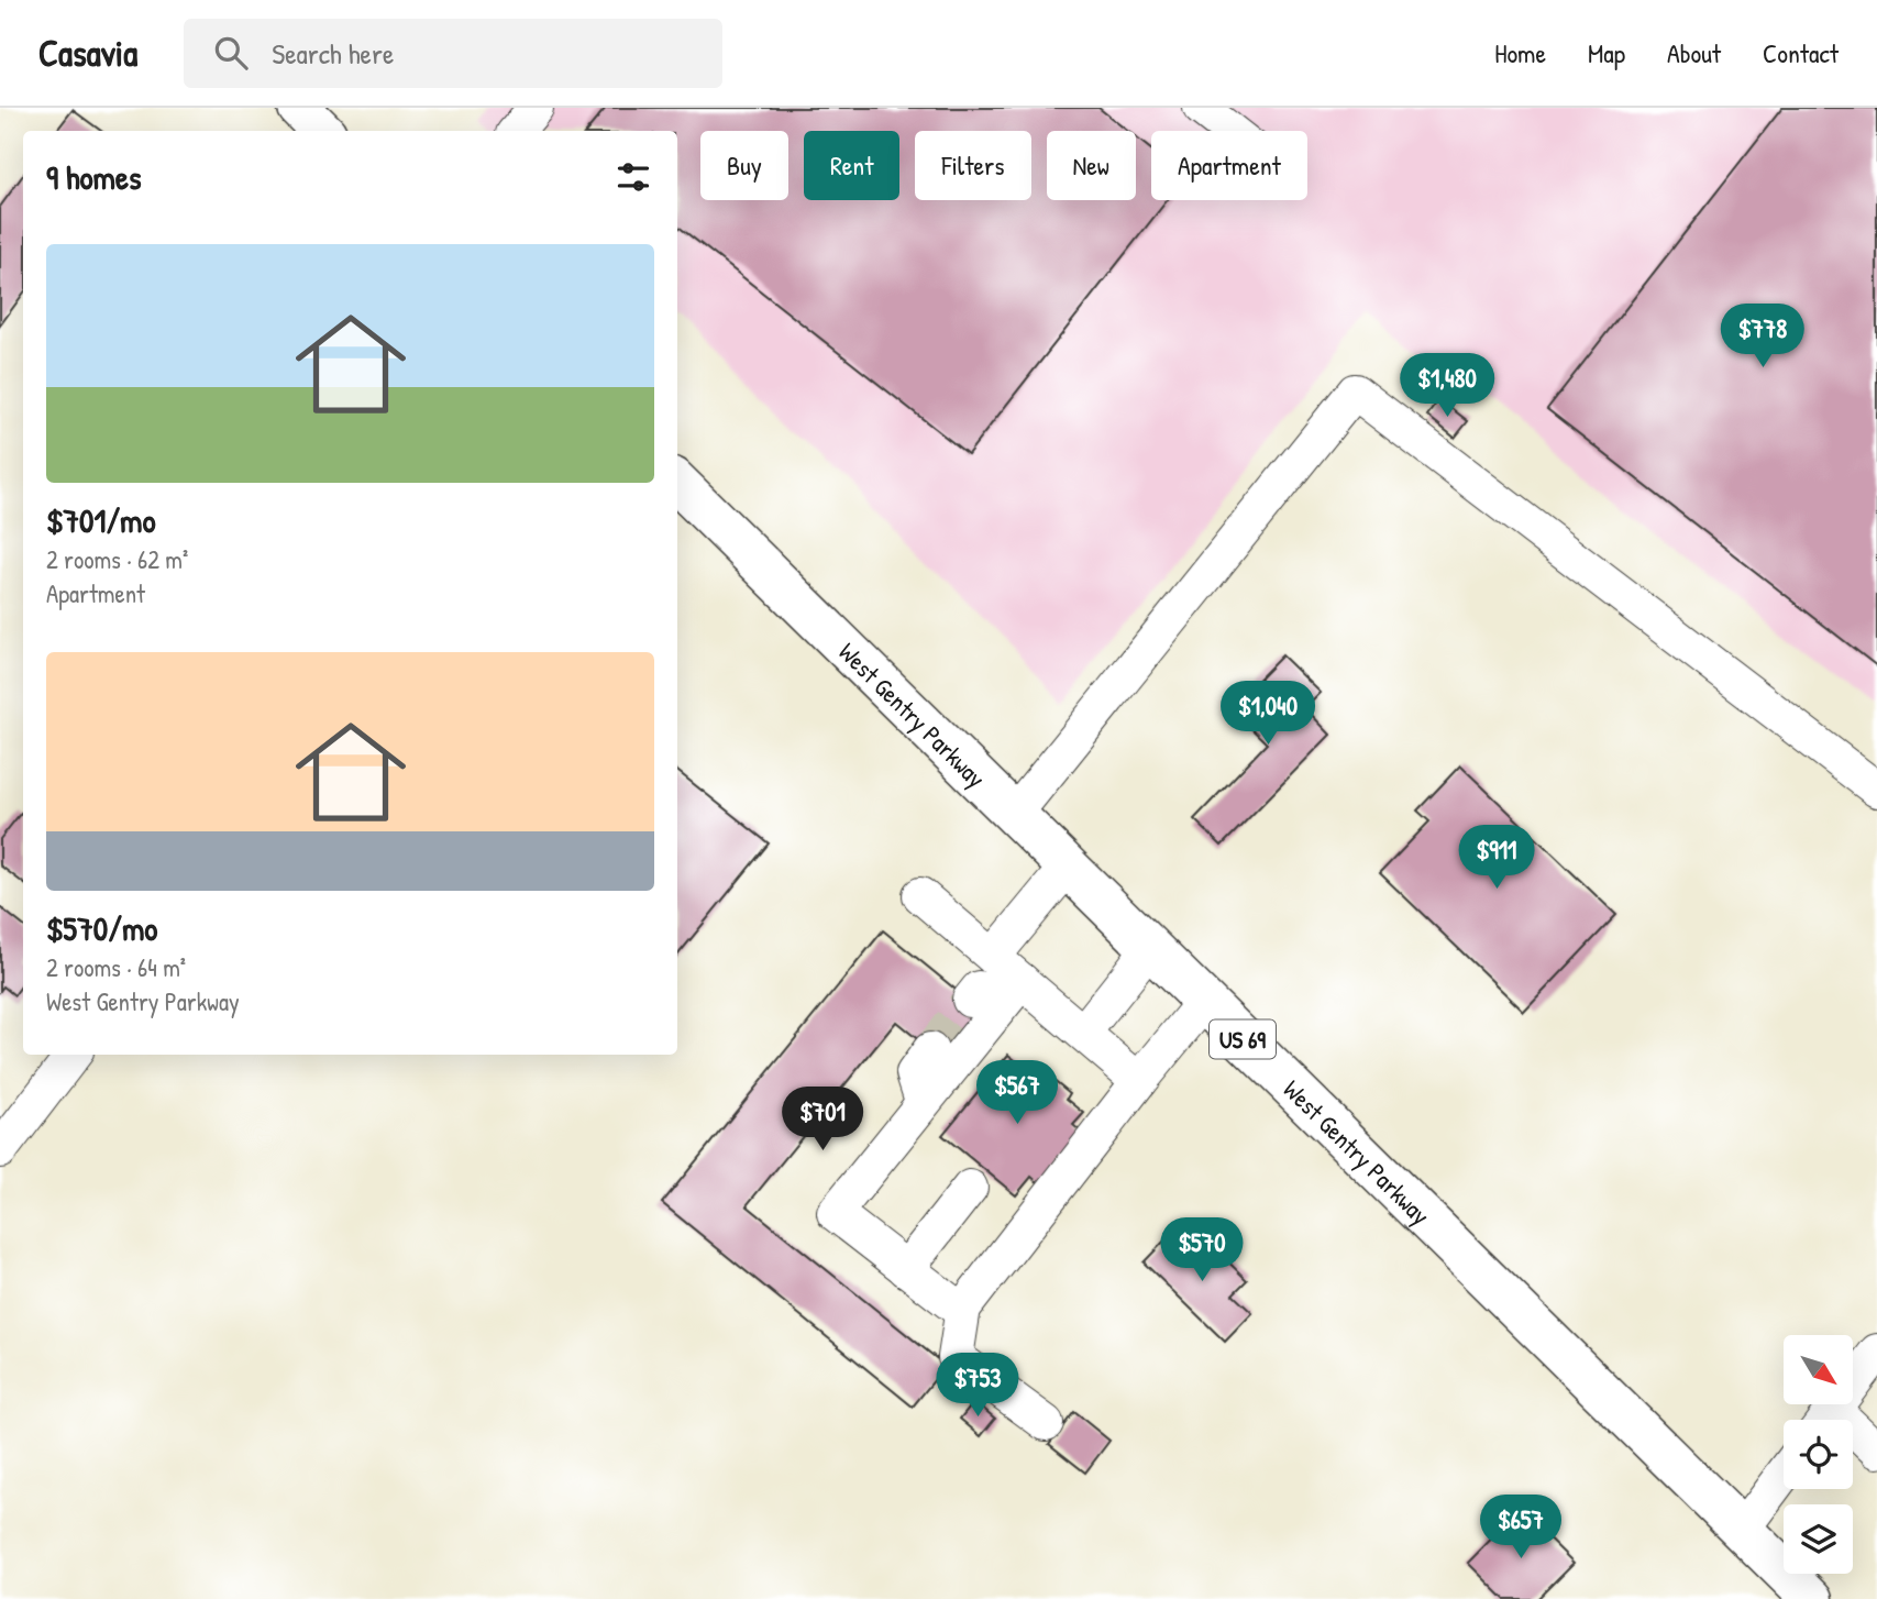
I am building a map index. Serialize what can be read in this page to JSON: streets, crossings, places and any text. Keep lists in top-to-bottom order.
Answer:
{
  "streets": {
    "main road": ["West Gentry Parkway", "US 69"]
  },
  "north": "bottom right",
  "page": {
    "header": "Casavia",
    "search": "Search here",
    "nav": [
      "Home",
      "Map",
      "About",
      "Contact"
    ],
    "chip": [
      "Buy",
      "Rent",
      "Filters",
      "New",
      "Apartment"
    ],
    "heading": "9 homes",
    "list": [
      {
        "name": "$701/mo",
        "note": "2 rooms · 62 m² · Apartment"
      },
      {
        "name": "$570/mo",
        "note": "2 rooms · 64 m² · West Gentry Parkway"
      }
    ],
    "price": [
      "$778",
      "$1,480",
      "$1,040",
      "$911",
      "$567",
      "$701",
      "$570",
      "$753",
      "$657"
    ]
  }
}
